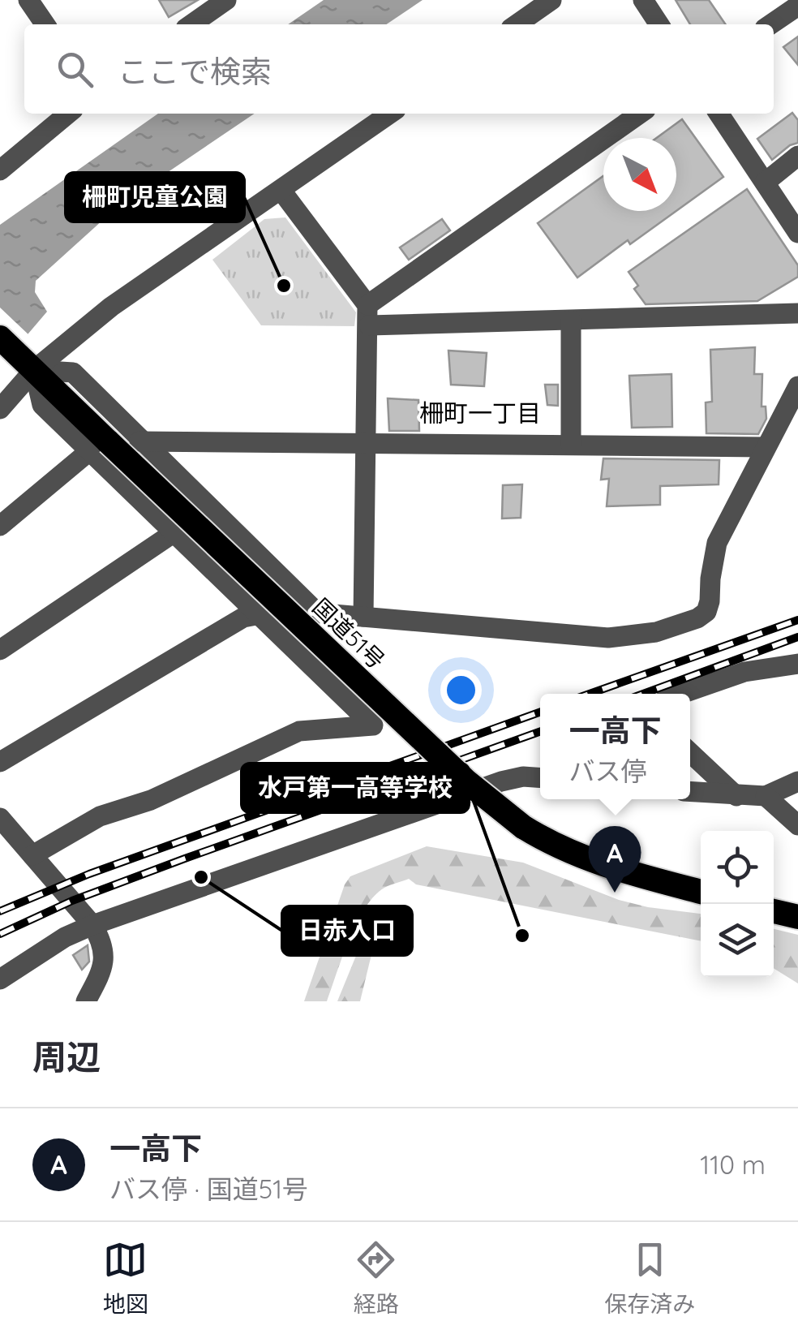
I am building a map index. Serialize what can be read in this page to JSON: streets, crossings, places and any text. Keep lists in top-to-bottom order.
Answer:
{
  "streets": {
    "highway": ["国道51号"]
  },
  "districts": ["柵町一丁目"],
  "places": ["柵町児童公園", "日赤入口", "水戸第一高等学校"],
  "north": "bottom right",
  "page": {
    "search": "ここで検索",
    "popup": ["一高下", "バス停"],
    "pins": "A",
    "heading": "周辺",
    "list": [
      {
        "mark": "A",
        "name": "一高下",
        "note": "バス停 · 国道51号",
        "value": "110 m"
      }
    ],
    "nav": ["地図", "経路", "保存済み"]
  }
}
